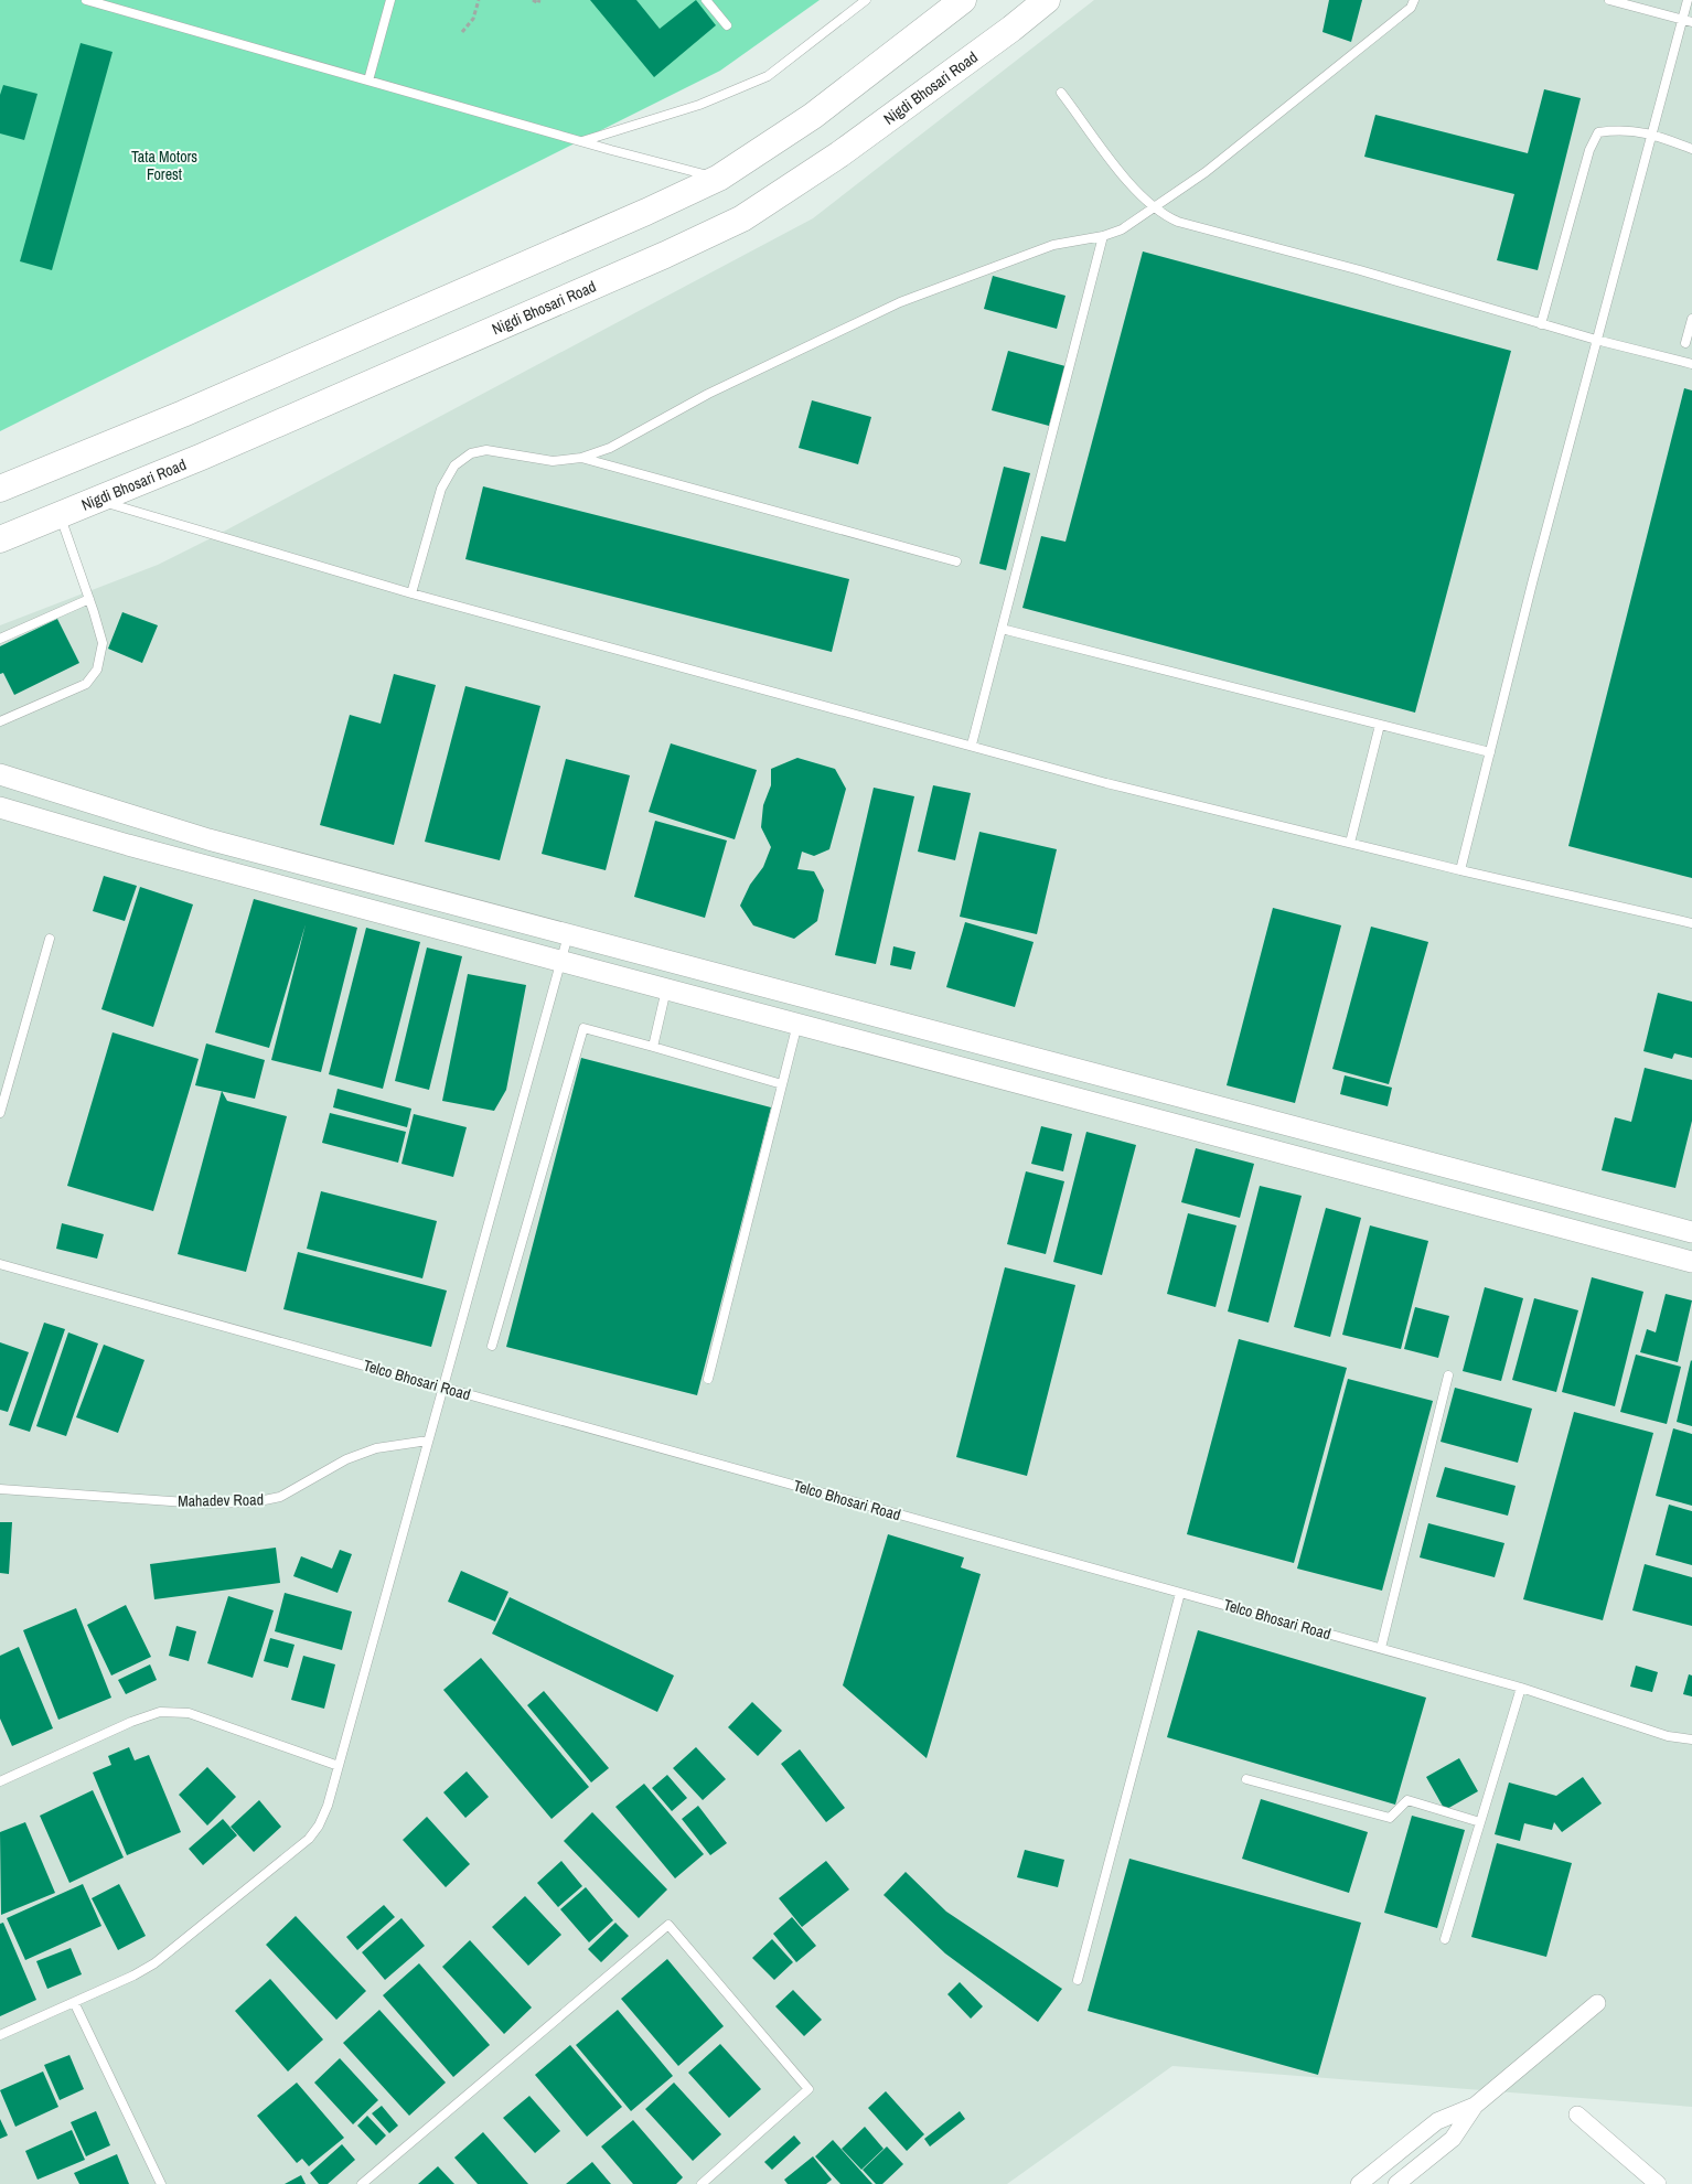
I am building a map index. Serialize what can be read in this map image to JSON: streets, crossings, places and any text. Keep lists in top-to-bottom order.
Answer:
{
  "streets": {
    "main road": ["Nigdi Bhosari Road"],
    "lane": ["Telco Bhosari Road", "Mahadev Road"]
  },
  "parks": ["Tata Motors Forest"]
}
